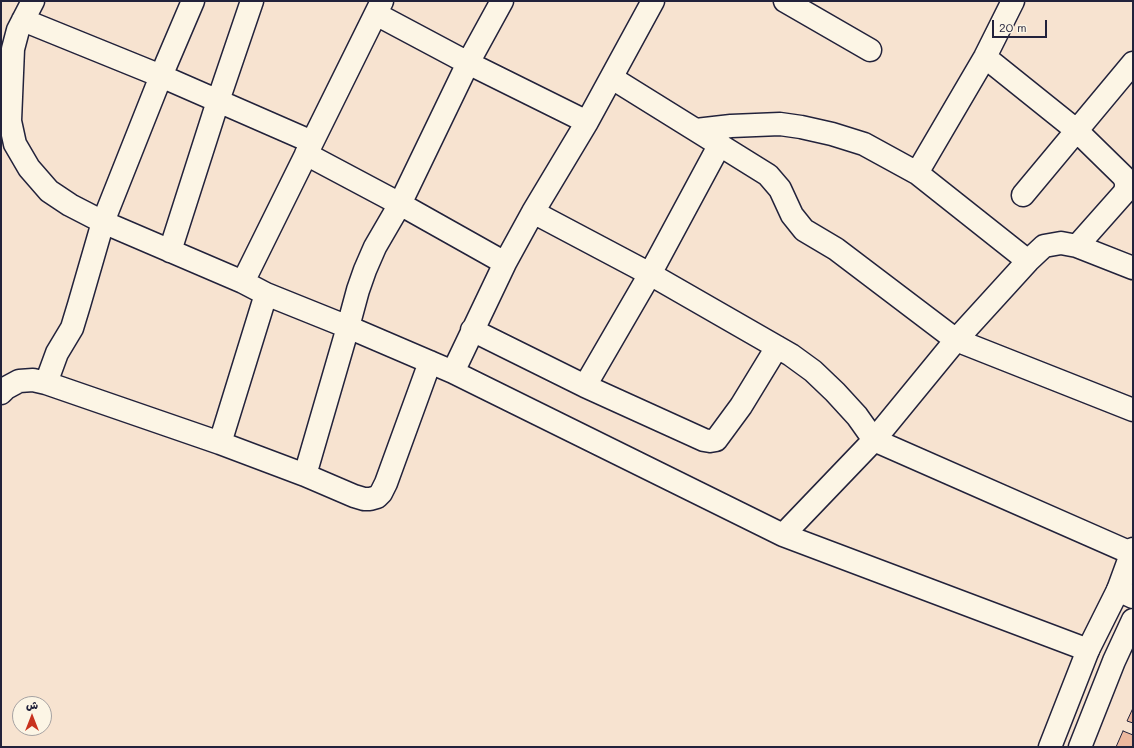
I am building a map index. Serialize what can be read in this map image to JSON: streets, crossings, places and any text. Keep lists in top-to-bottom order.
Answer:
{
  "scale_bar": "20 m",
  "north": "top"
}
